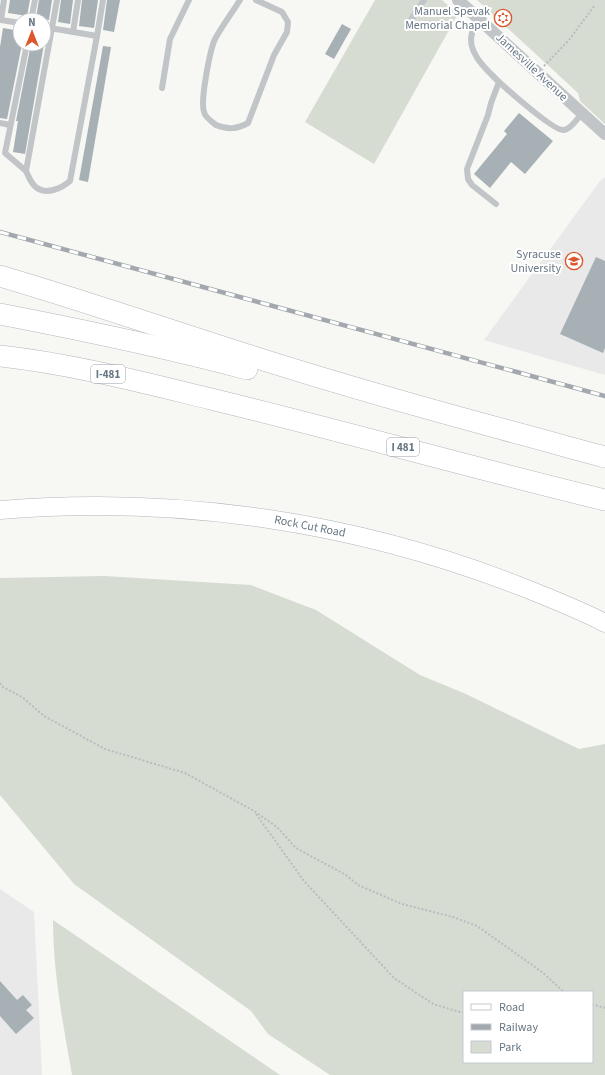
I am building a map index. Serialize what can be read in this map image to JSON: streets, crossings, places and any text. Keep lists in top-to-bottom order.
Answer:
{
  "streets": {
    "highway": ["I-481", "I 481"],
    "main road": ["Rock Cut Road"],
    "street": ["Jamesville Avenue"]
  },
  "crossings": [
    ["I-481", "I 481"]
  ],
  "places": {
    "synagogue": ["Manuel Spevak Memorial Chapel"],
    "school or university": ["Syracuse University"]
  },
  "legend": ["Road", "Railway", "Park"],
  "north": "top"
}
